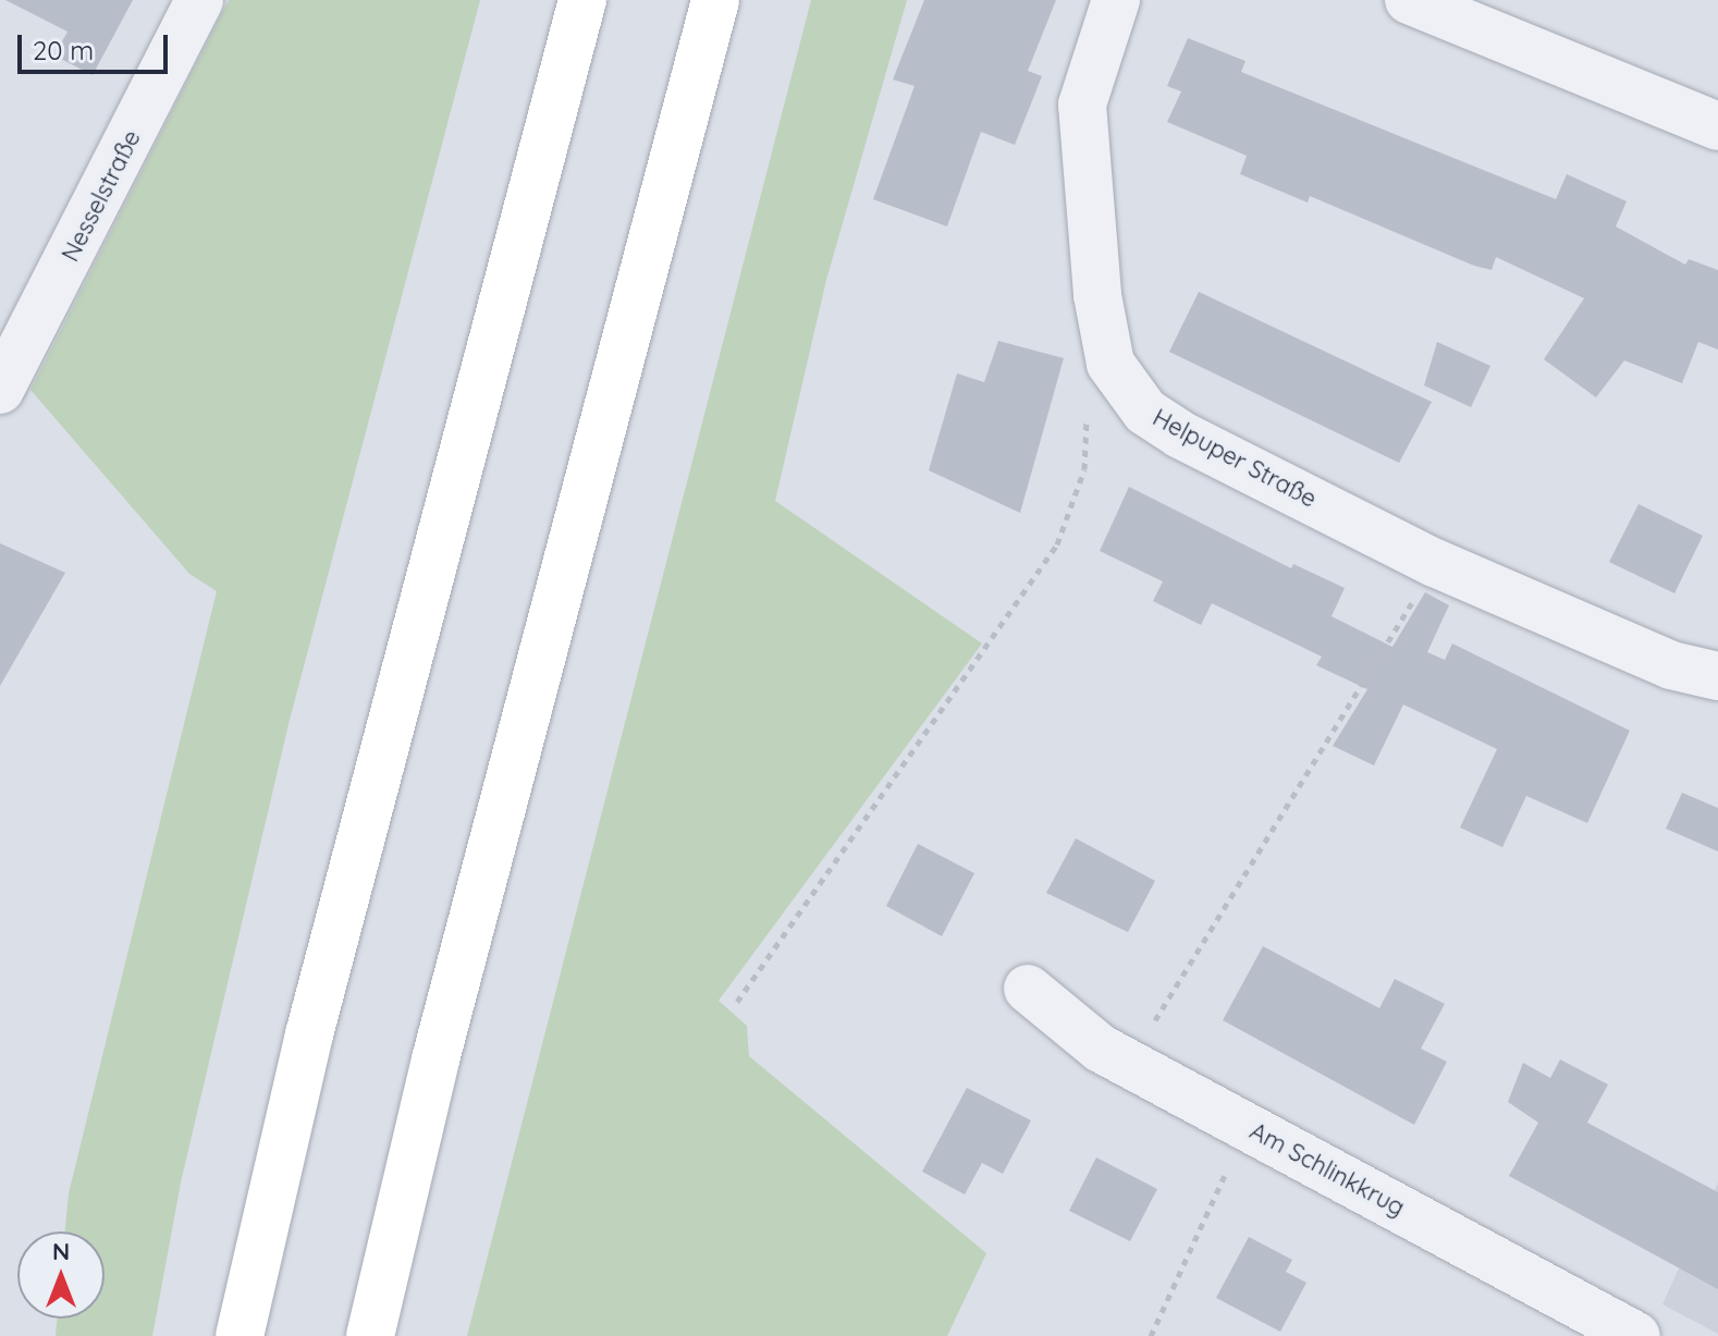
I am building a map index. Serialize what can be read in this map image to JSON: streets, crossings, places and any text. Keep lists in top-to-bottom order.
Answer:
{
  "streets": {
    "street": ["Nesselstraße", "Helpuper Straße", "Am Schlinkkrug"]
  },
  "scale_bar": "20 m",
  "north": "top"
}
